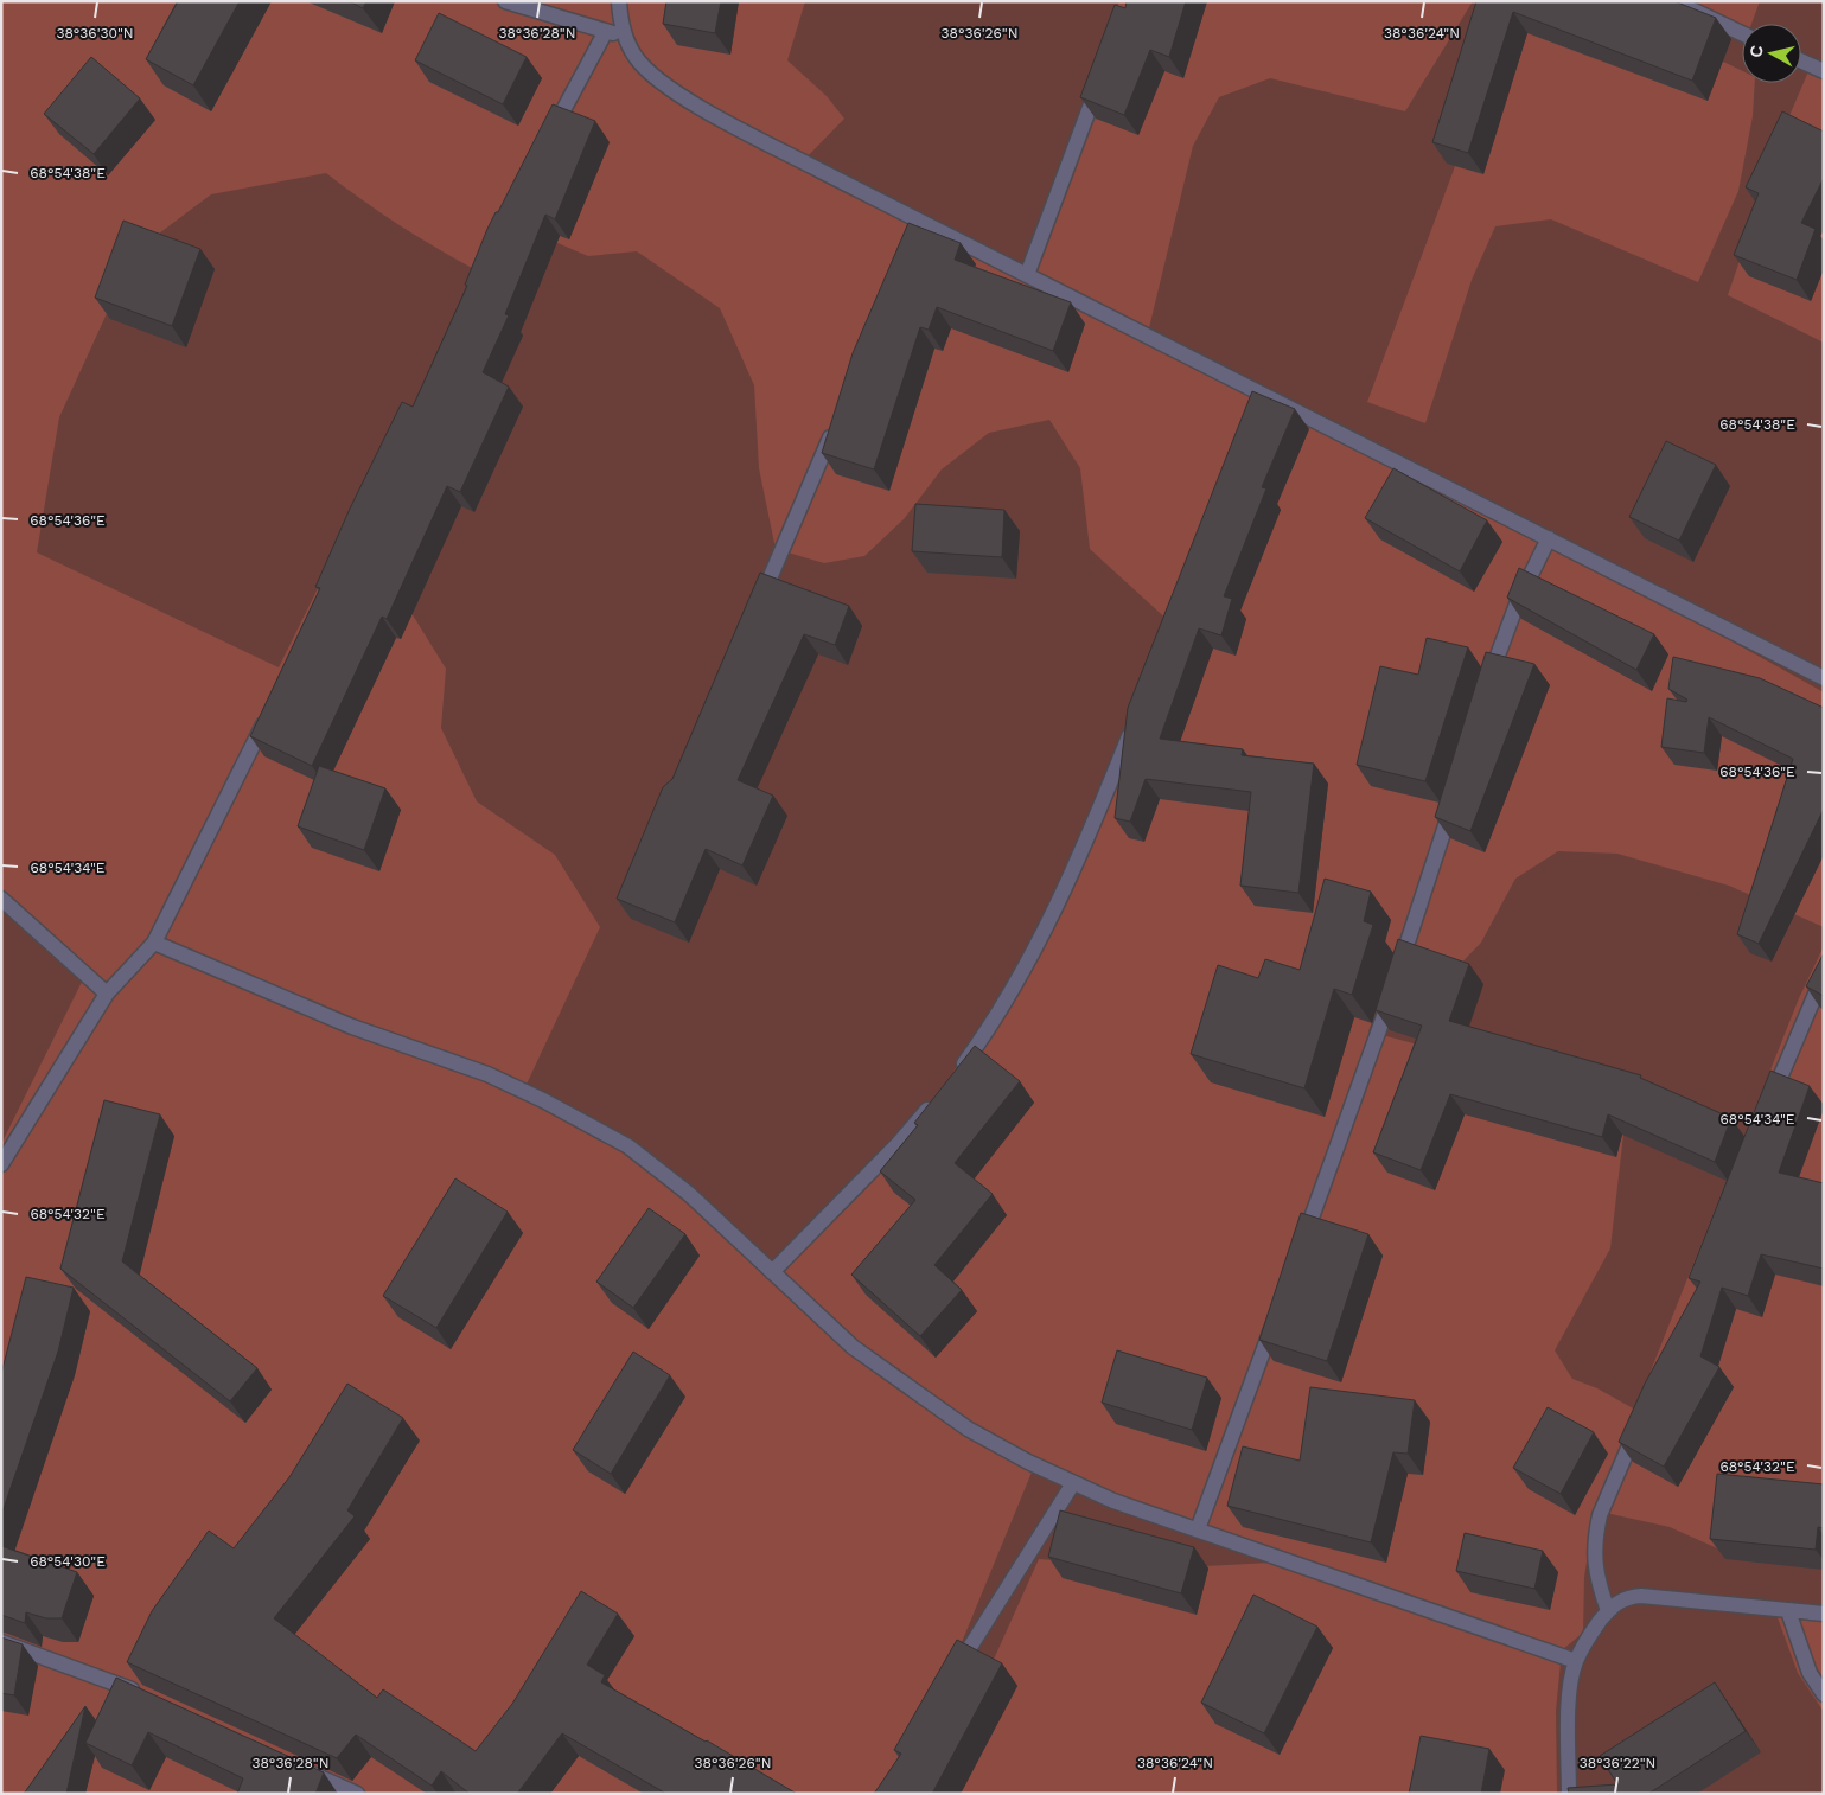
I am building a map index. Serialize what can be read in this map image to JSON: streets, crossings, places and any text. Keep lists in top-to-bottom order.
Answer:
{
  "north": "left",
  "coordinates": [
    "38°36'30\"N",
    "38°36'28\"N",
    "38°36'26\"N",
    "38°36'24\"N",
    "68°54'38\"E",
    "68°54'36\"E",
    "68°54'34\"E",
    "68°54'32\"E",
    "68°54'30\"E",
    "38°36'22\"N"
  ]
}
